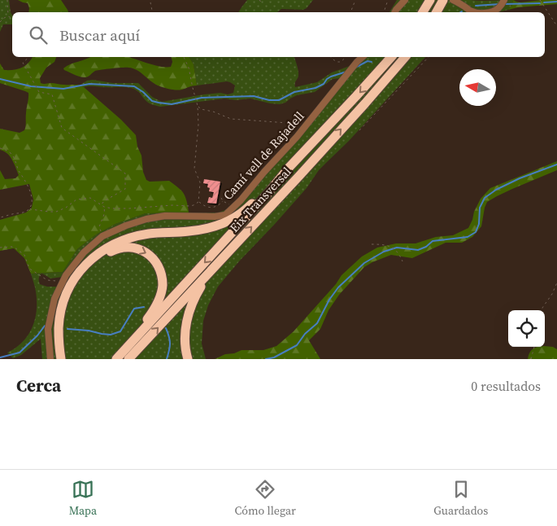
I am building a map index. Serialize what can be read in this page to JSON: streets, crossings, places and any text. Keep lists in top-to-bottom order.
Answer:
{
  "streets": {
    "highway": ["Eix Transversal"],
    "street": ["Camí vell de Rajadell"]
  },
  "north": "left",
  "page": {
    "search": "Buscar aquí",
    "heading": ["Cerca", "0 resultados"],
    "nav": ["Mapa", "Cómo llegar", "Guardados"]
  }
}
